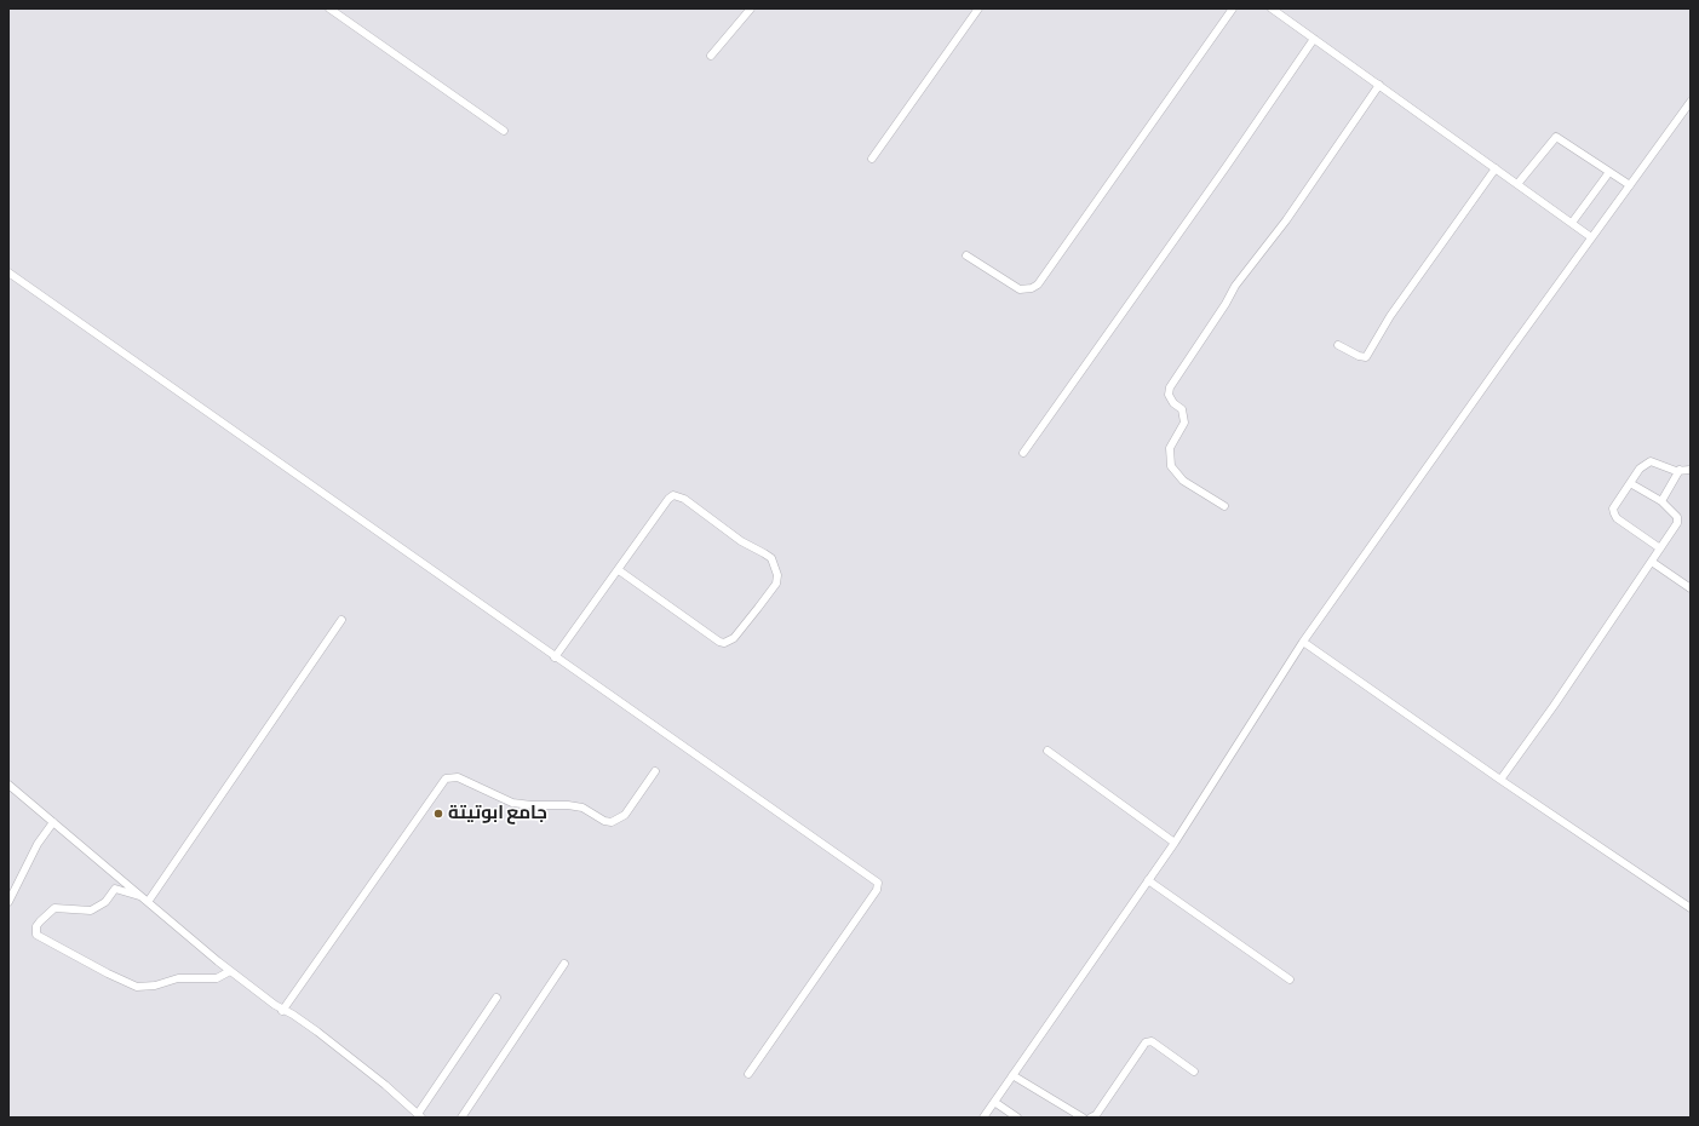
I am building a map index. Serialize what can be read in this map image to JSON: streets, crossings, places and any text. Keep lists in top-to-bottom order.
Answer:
{
  "places": ["جامع ابوتيتة"]
}
